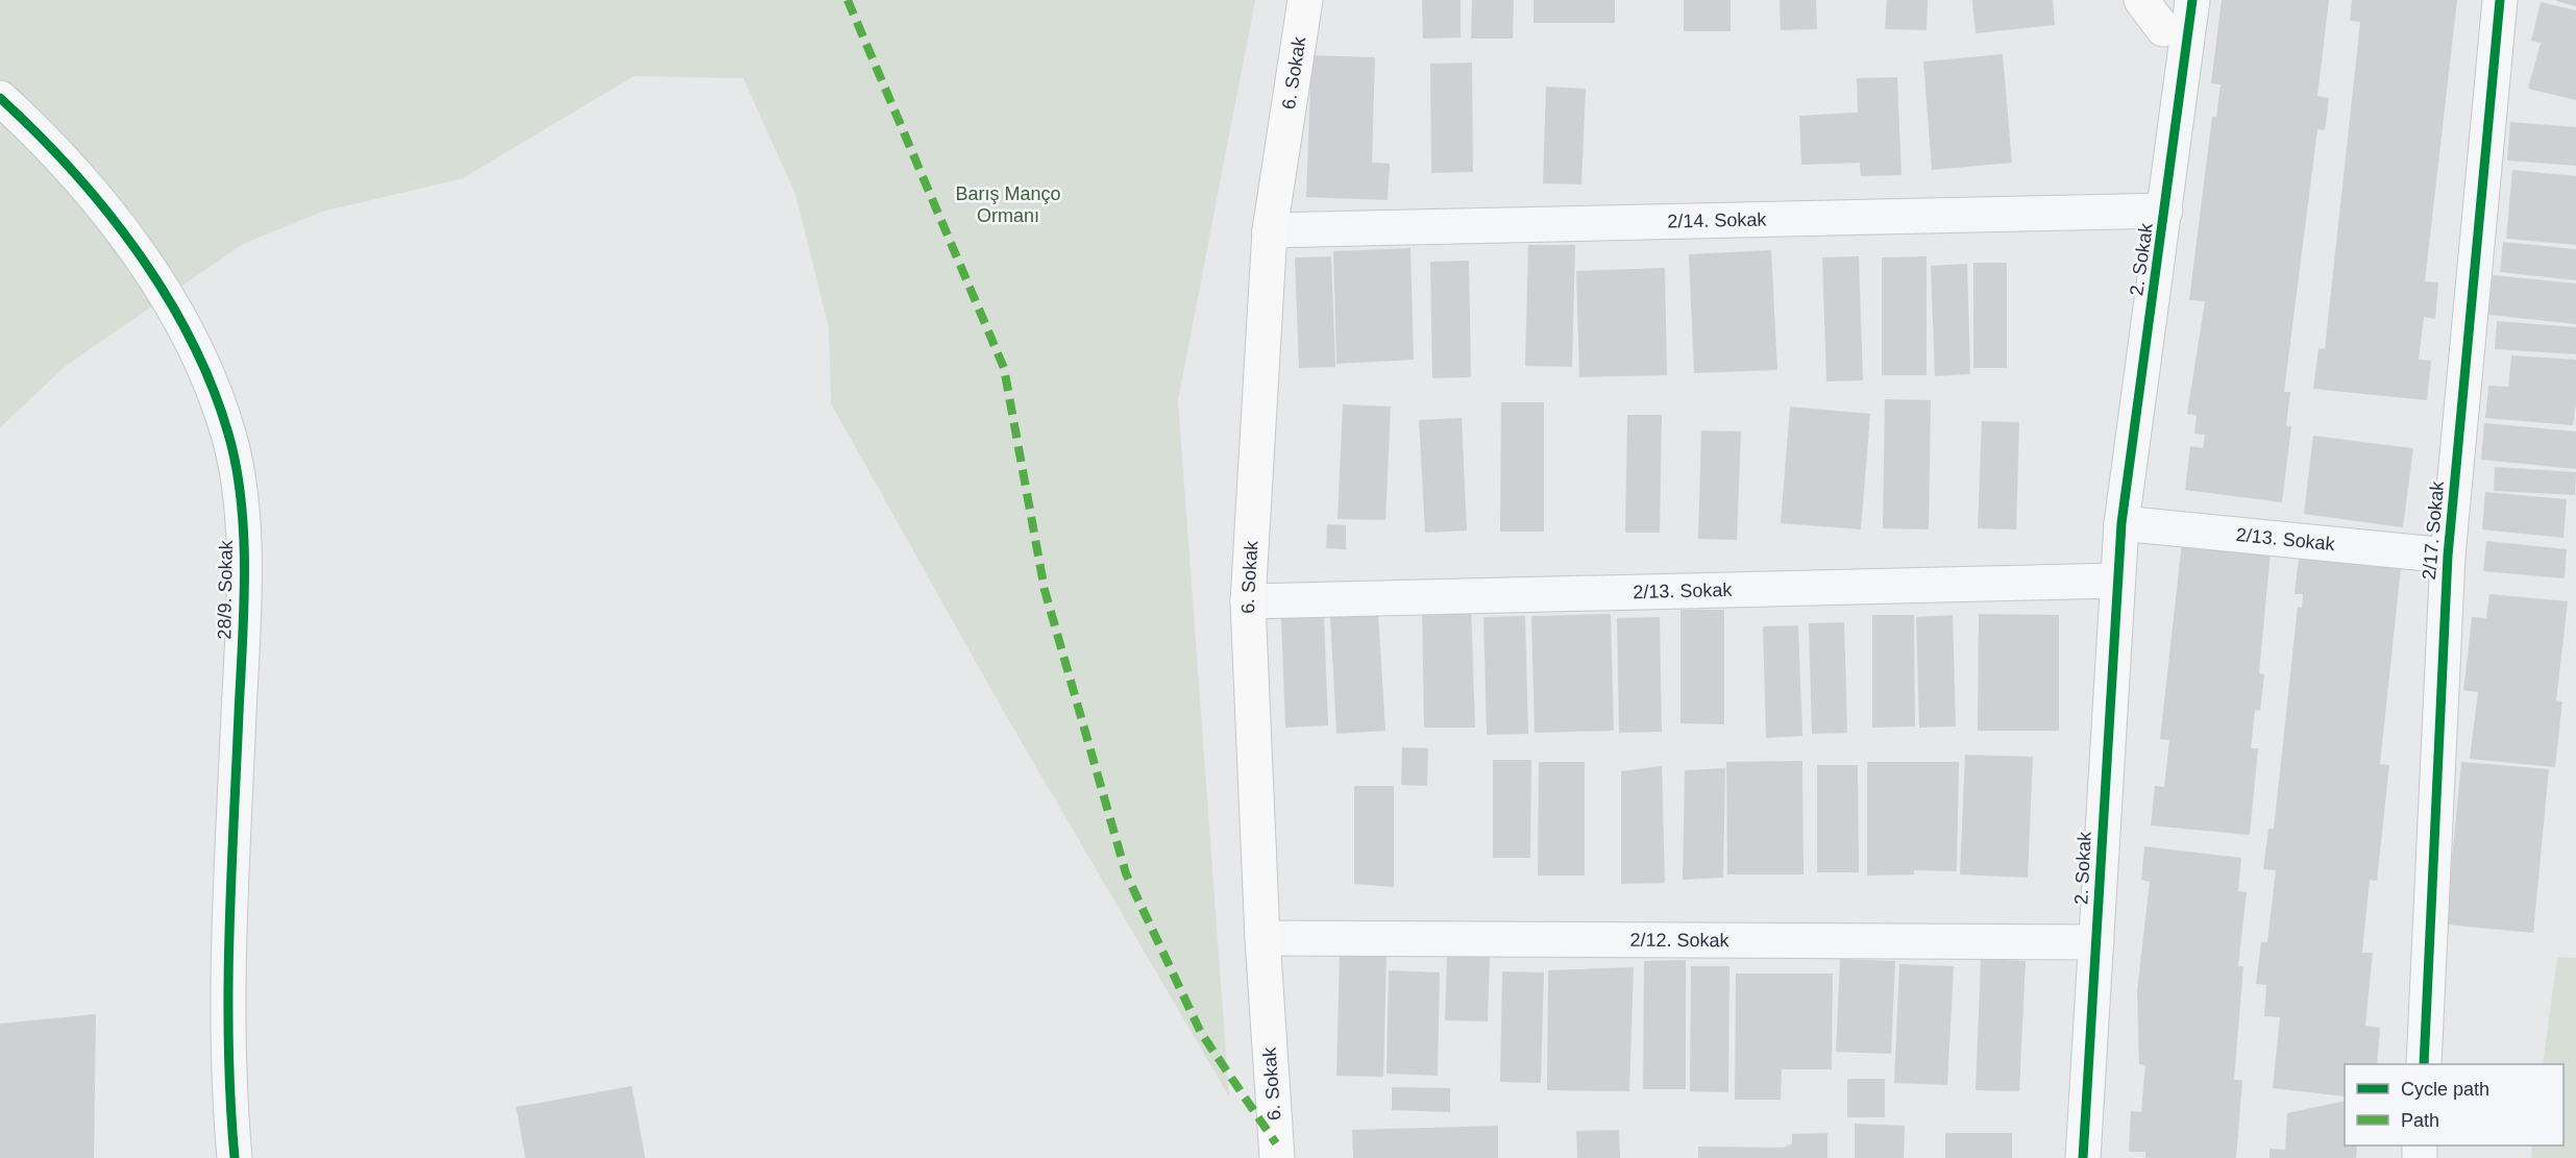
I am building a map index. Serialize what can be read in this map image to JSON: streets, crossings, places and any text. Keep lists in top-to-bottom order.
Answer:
{
  "streets": {
    "main road": ["6. Sokak"],
    "street": [
      "2/14. Sokak",
      "2. Sokak",
      "2/17. Sokak",
      "2/13. Sokak",
      "28/9. Sokak",
      "2/12. Sokak"
    ]
  },
  "crossings": [
    ["6. Sokak", "2/14. Sokak"],
    ["6. Sokak", "2/13. Sokak"],
    ["6. Sokak", "2/12. Sokak"],
    ["2/14. Sokak", "2. Sokak"],
    ["2. Sokak", "2/13. Sokak"],
    ["2. Sokak", "2/12. Sokak"],
    ["2/17. Sokak", "2/13. Sokak"]
  ],
  "parks": ["Barış Manço Ormanı"],
  "legend": ["Cycle path", "Path"]
}
